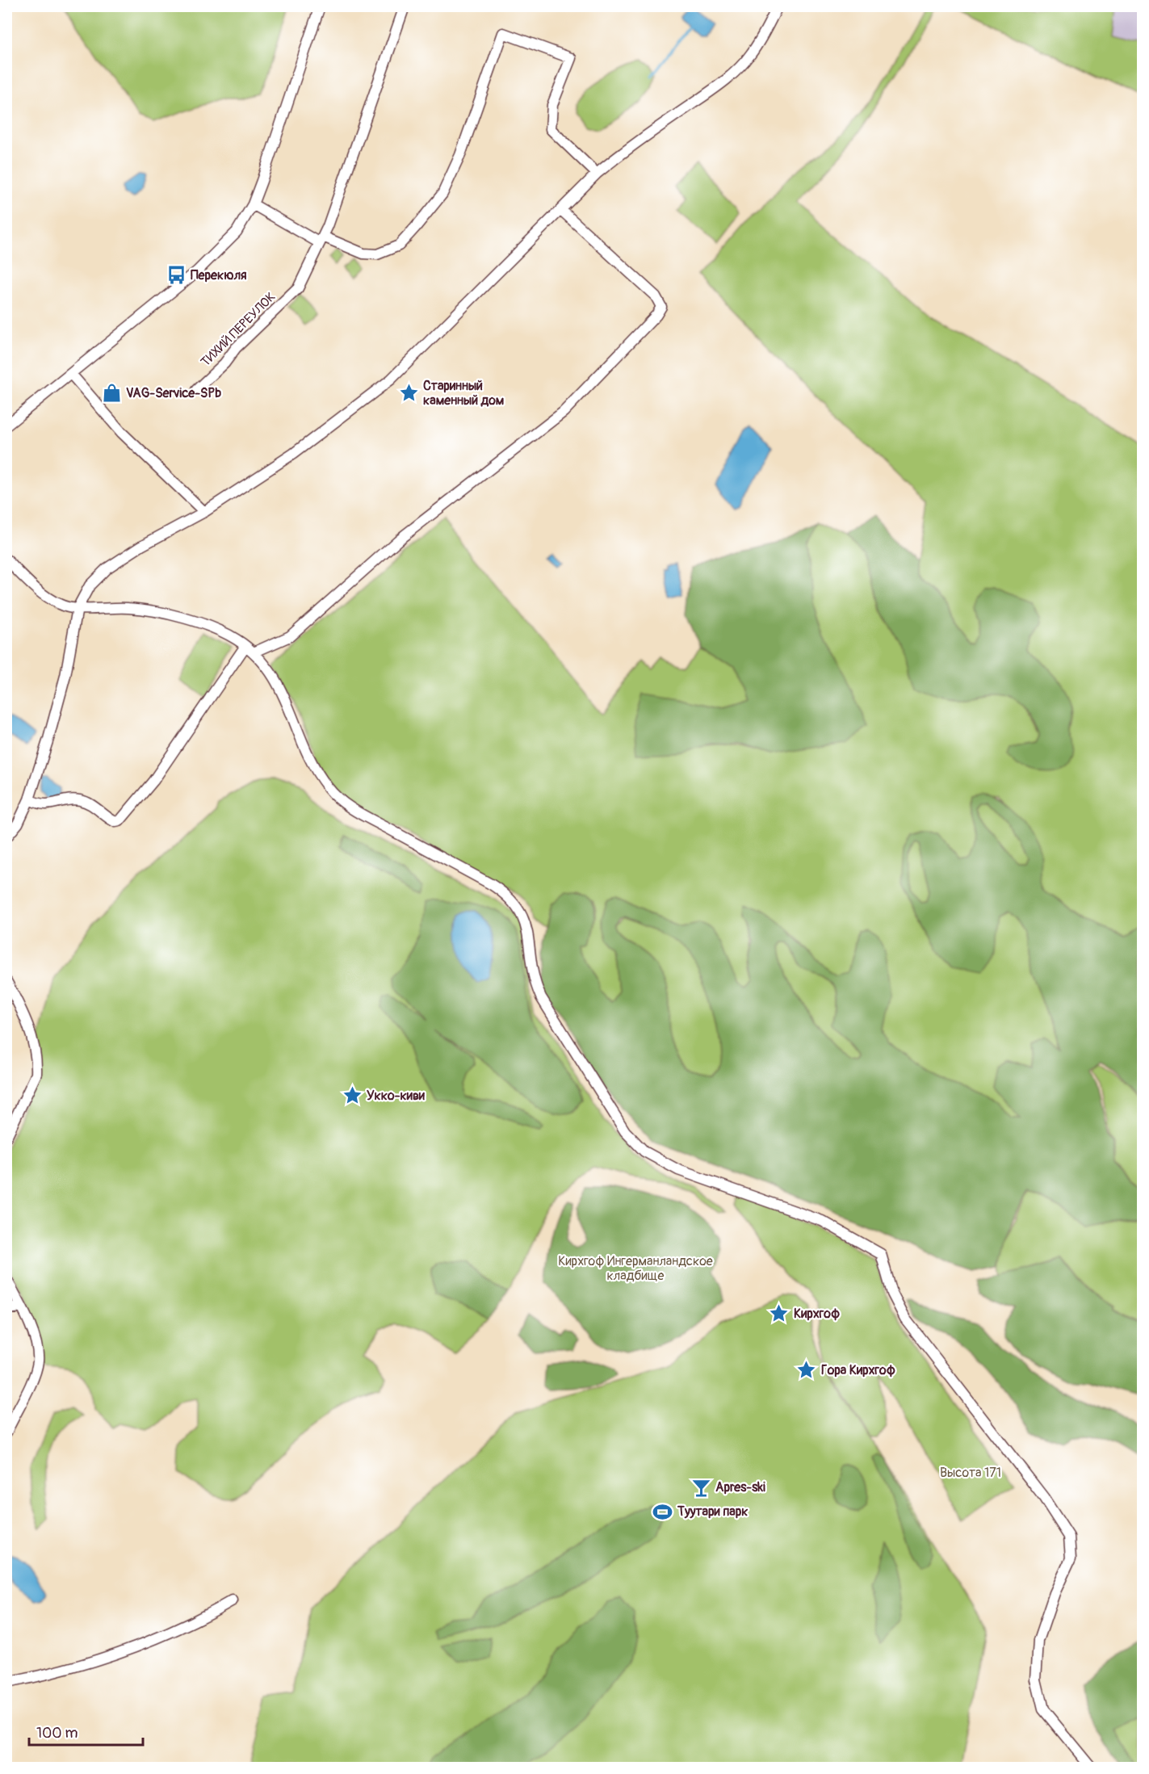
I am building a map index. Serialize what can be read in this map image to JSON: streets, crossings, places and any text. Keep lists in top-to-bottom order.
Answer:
{
  "streets": {
    "street": ["ТИХИЙ ПЕРЕУЛОК"]
  },
  "parks": ["Кирхгоф Ингерманландское кладбище", "Высота 171"],
  "places": {
    "bus stop": ["Перекюля"],
    "shop": ["VAG-Service-SPb"],
    "place": [
      "Старинный каменный дом",
      "Укко-киви",
      "Кирхгоф",
      "Гора Кирхгоф"
    ],
    "bar": ["Apres-ski"],
    "sports": ["Туутари парк"]
  },
  "scale_bar": "100 m"
}
